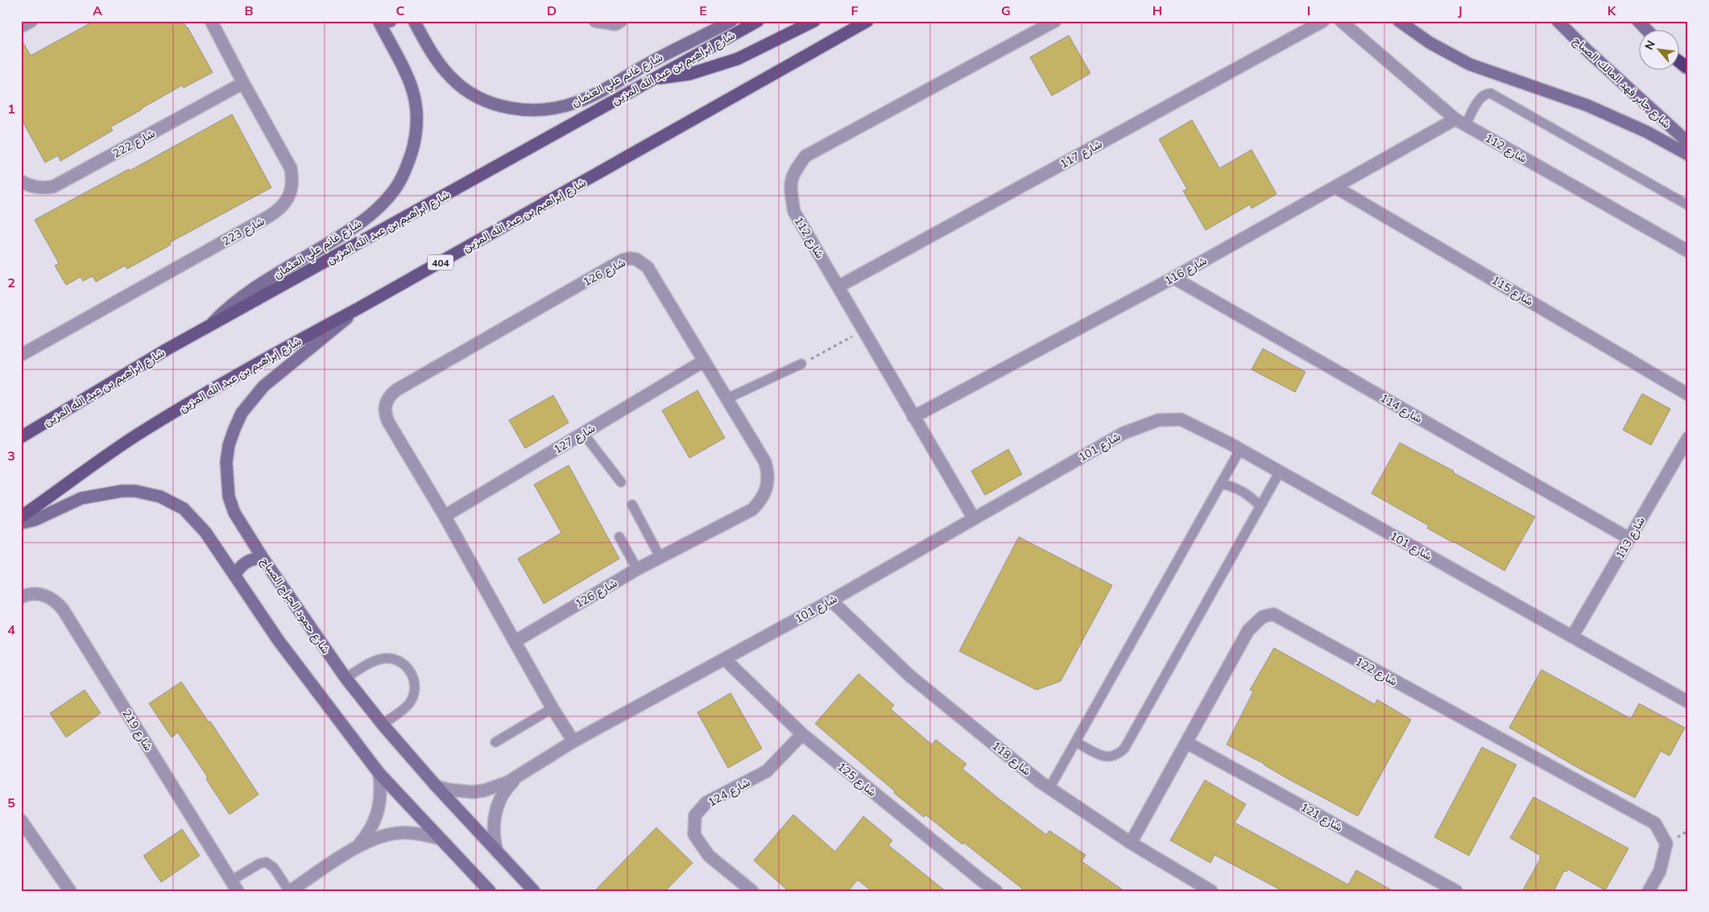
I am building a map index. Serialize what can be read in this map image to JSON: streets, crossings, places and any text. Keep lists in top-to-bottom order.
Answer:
{
  "streets": {
    "main road": ["شارع ابراهيم بن عبد الله المزين", "شارع إبراهيم بن عبد الله المزين", "404"],
    "street": [
      "شارع غانم علي العثمان",
      "شارع جابر فهد المالك الصباح",
      "شارع 222",
      "شارع 112",
      "شارع 117",
      "شارع 223",
      "شارع 116",
      "شارع 126",
      "شارع 115",
      "شارع 114",
      "شارع 127",
      "شارع 101",
      "شارع 113",
      "شارع حمود الجراح الصباح",
      "شارع 122",
      "شارع 219",
      "شارع 118",
      "شارع 125",
      "شارع 124",
      "شارع 121"
    ]
  },
  "crossings": [
    ["شارع ابراهيم بن عبد الله المزين", "شارع غانم علي العثمان"],
    ["شارع 222", "شارع 223"],
    ["شارع 112", "شارع 117"],
    ["شارع 112", "شارع 116"],
    ["شارع 112", "شارع 101"],
    ["شارع إبراهيم بن عبد الله المزين", "شارع حمود الجراح الصباح"],
    ["شارع 116", "شارع 115"],
    ["شارع 116", "شارع 114"],
    ["شارع 126", "شارع 127"],
    ["شارع 126", "شارع 101"],
    ["شارع 114", "شارع 113"],
    ["شارع 101", "شارع 113"],
    ["شارع 101", "شارع حمود الجراح الصباح"],
    ["شارع 101", "شارع 118"],
    ["شارع 101", "شارع 125"],
    ["شارع 122", "شارع 118"],
    ["شارع 122", "شارع 121"],
    ["شارع 125", "شارع 124"]
  ],
  "north": "top left",
  "grid": {
    "columns": [
      "A",
      "B",
      "C",
      "D",
      "E",
      "F",
      "G",
      "H",
      "I",
      "J",
      "K"
    ],
    "rows": [
      "1",
      "2",
      "3",
      "4",
      "5"
    ]
  }
}
